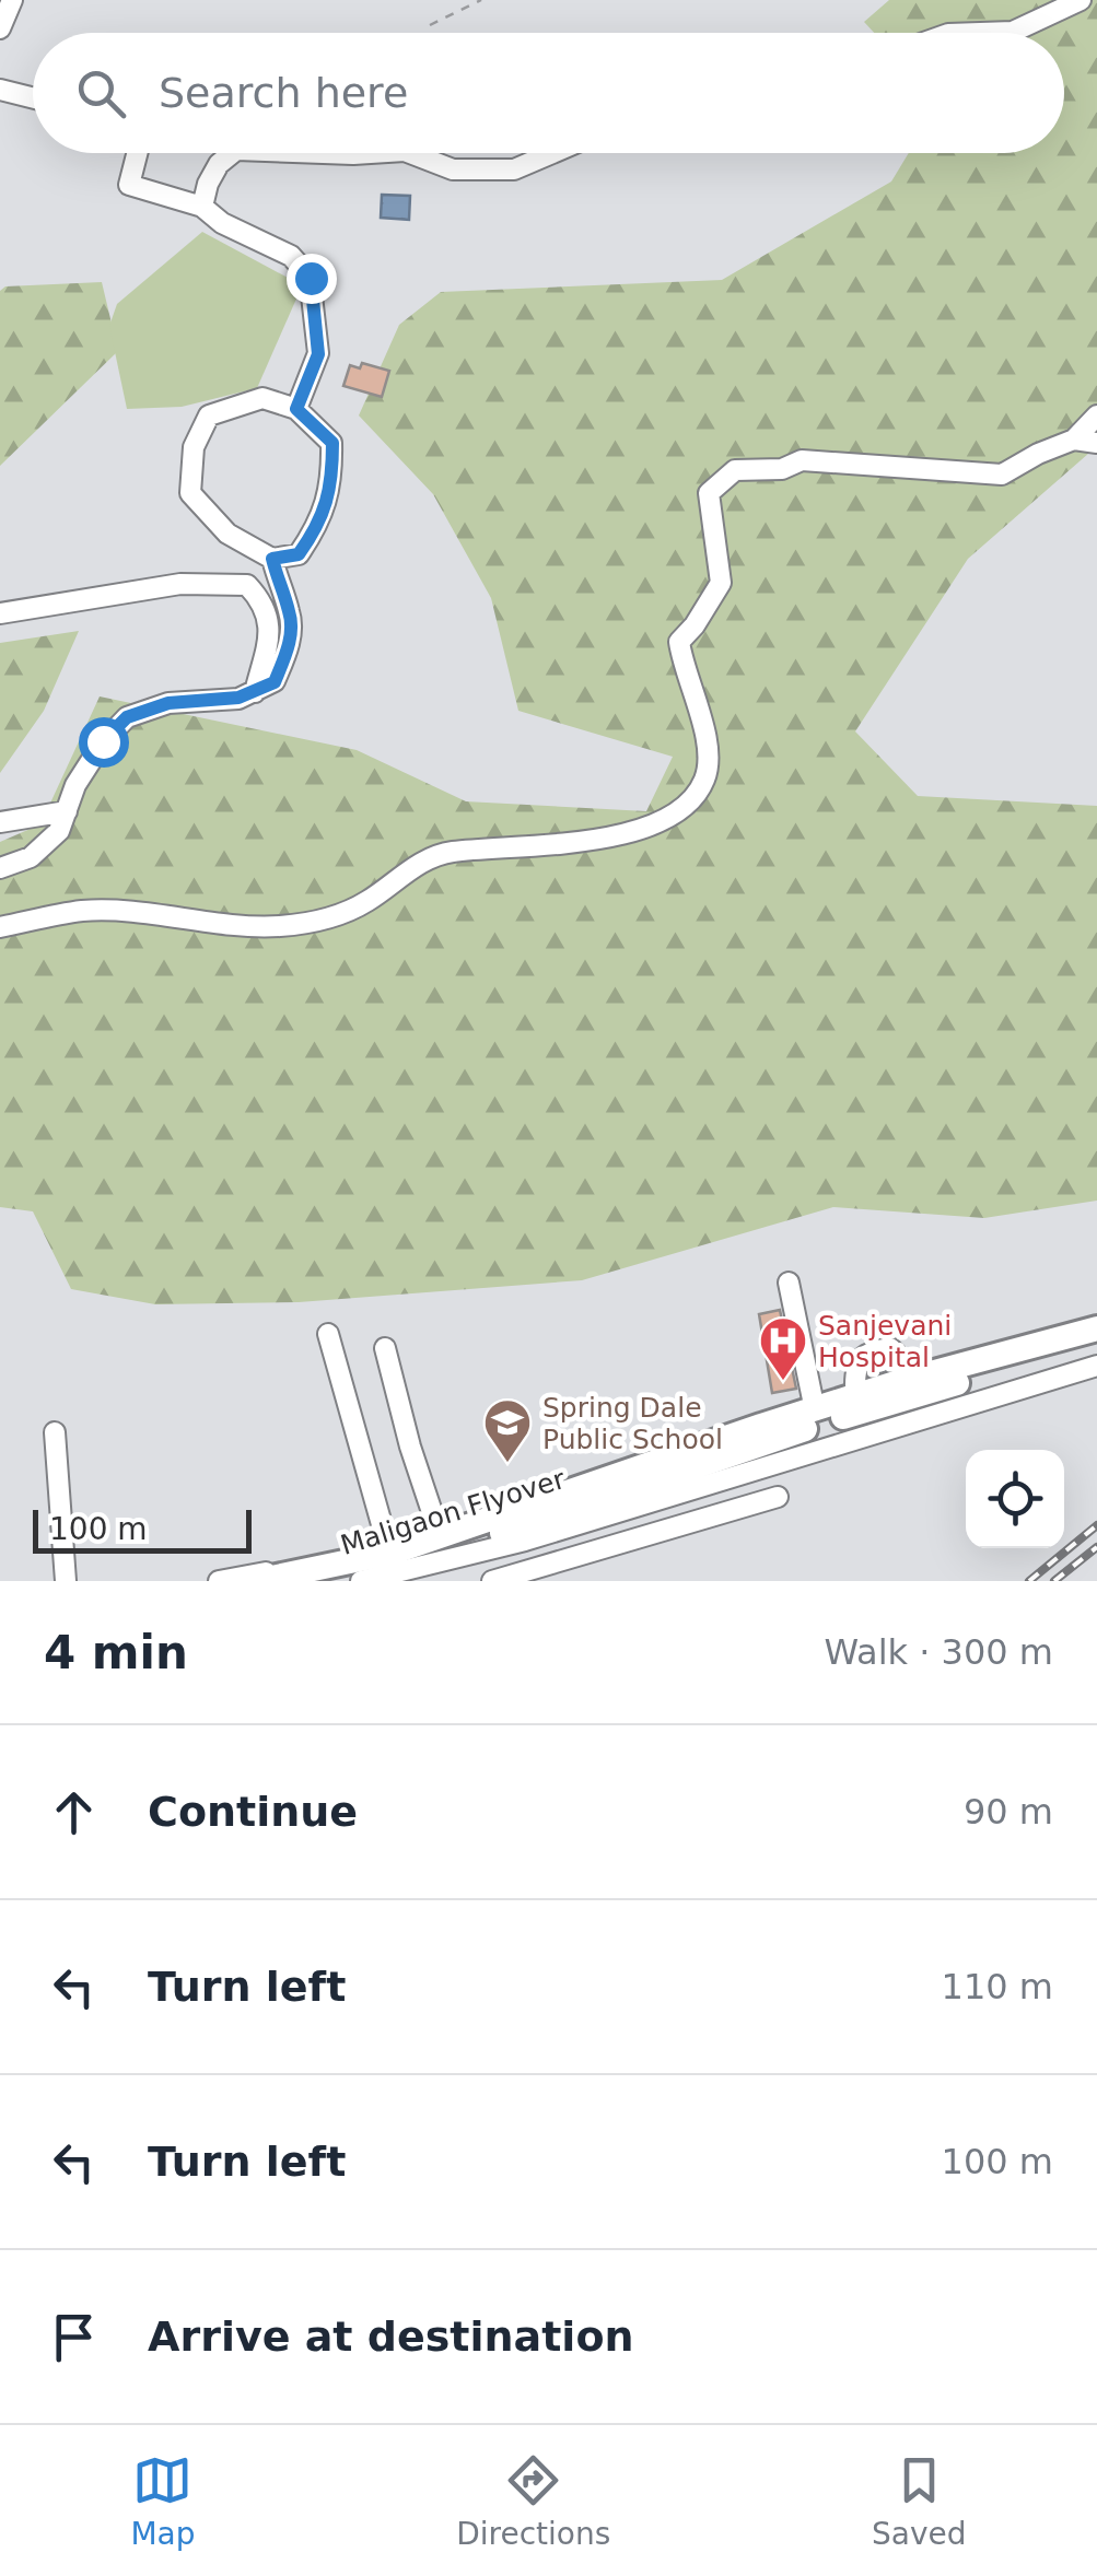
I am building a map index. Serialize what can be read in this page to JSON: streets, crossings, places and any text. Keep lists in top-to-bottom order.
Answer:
{
  "streets": {
    "main road": ["Maligaon Flyover"]
  },
  "places": {
    "hospital": ["Sanjevani Hospital"],
    "school or university": ["Spring Dale Public School"]
  },
  "scale_bar": "100 m",
  "page": {
    "search": "Search here",
    "scale": "100 m",
    "heading": ["4 min", "Walk · 300 m"],
    "list": [
      ["Continue", "90 m"],
      ["Turn left", "110 m"],
      ["Turn left", "100 m"],
      "Arrive at destination"
    ],
    "nav": ["Map", "Directions", "Saved"]
  }
}
